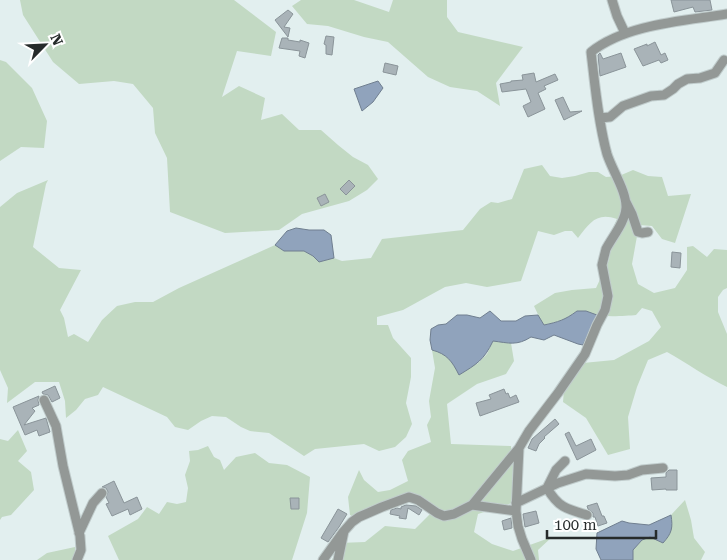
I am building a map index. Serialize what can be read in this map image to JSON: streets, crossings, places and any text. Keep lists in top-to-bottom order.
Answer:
{
  "scale_bar": "100 m",
  "north": "top right"
}
